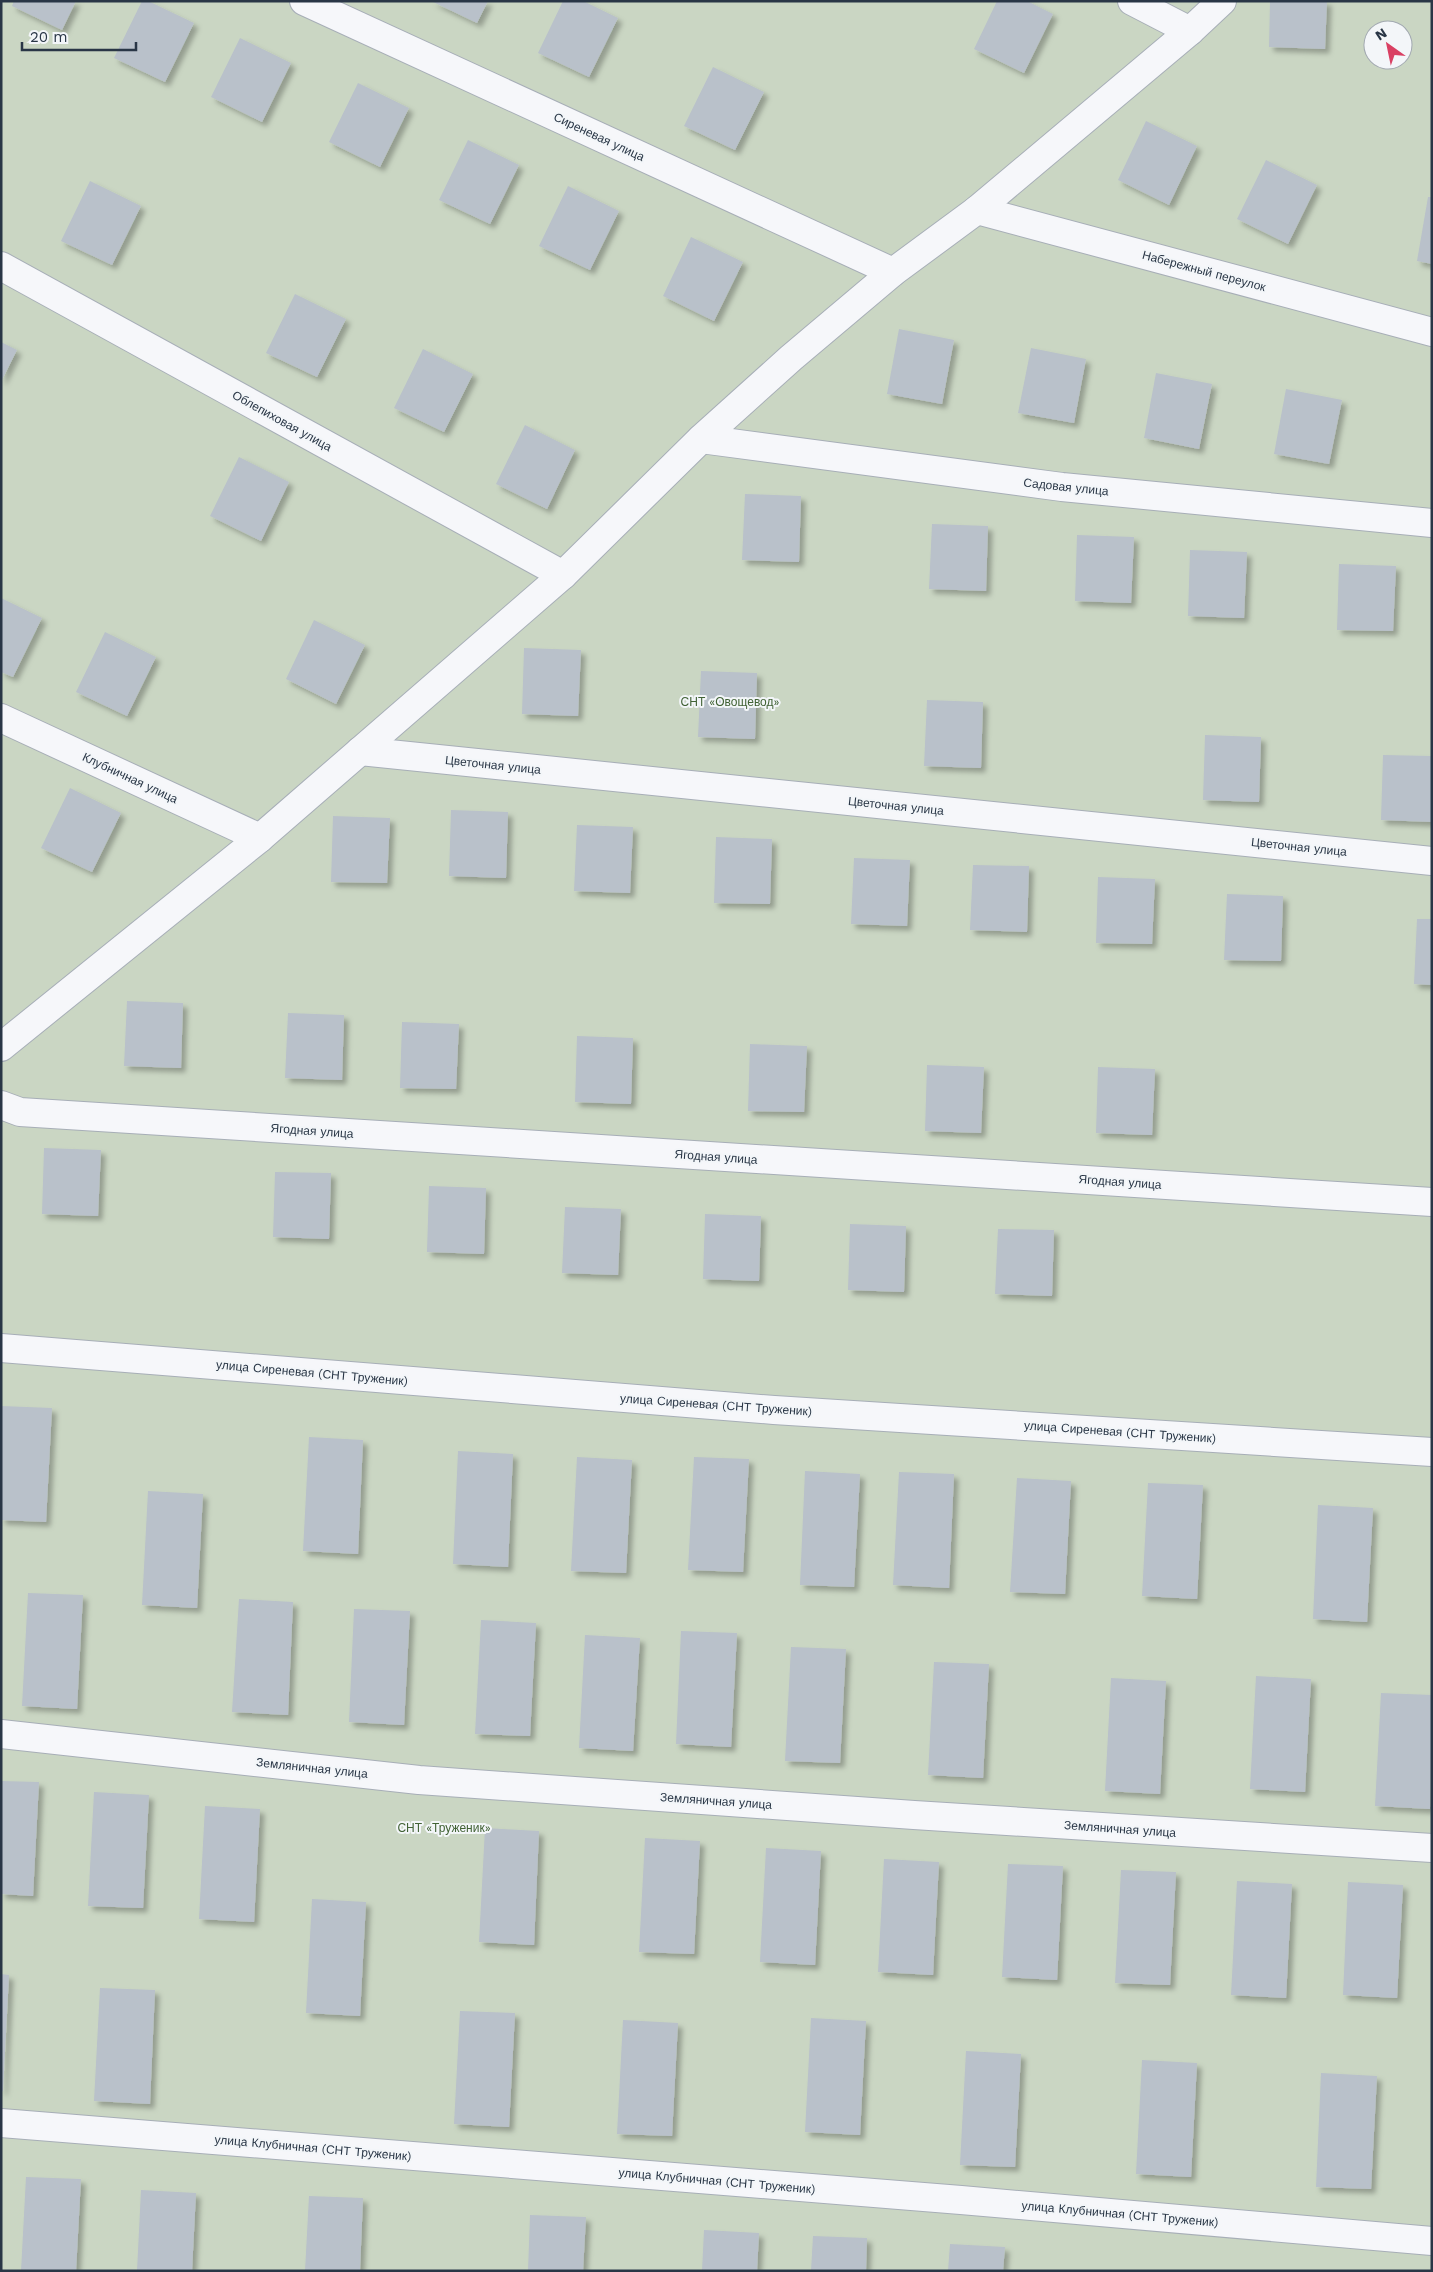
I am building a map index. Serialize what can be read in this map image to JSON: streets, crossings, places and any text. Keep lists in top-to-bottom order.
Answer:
{
  "streets": {
    "street": [
      "Сиреневая улица",
      "Набережный переулок",
      "Облепиховая улица",
      "Садовая улица",
      "Цветочная улица",
      "Клубничная улица",
      "Ягодная улица",
      "улица Сиреневая (СНТ Труженик)",
      "Земляничная улица",
      "улица Клубничная (СНТ Труженик)"
    ]
  },
  "parks": ["СНТ «Овощевод»", "СНТ «Труженик»"],
  "scale_bar": "20 m",
  "north": "top left"
}
